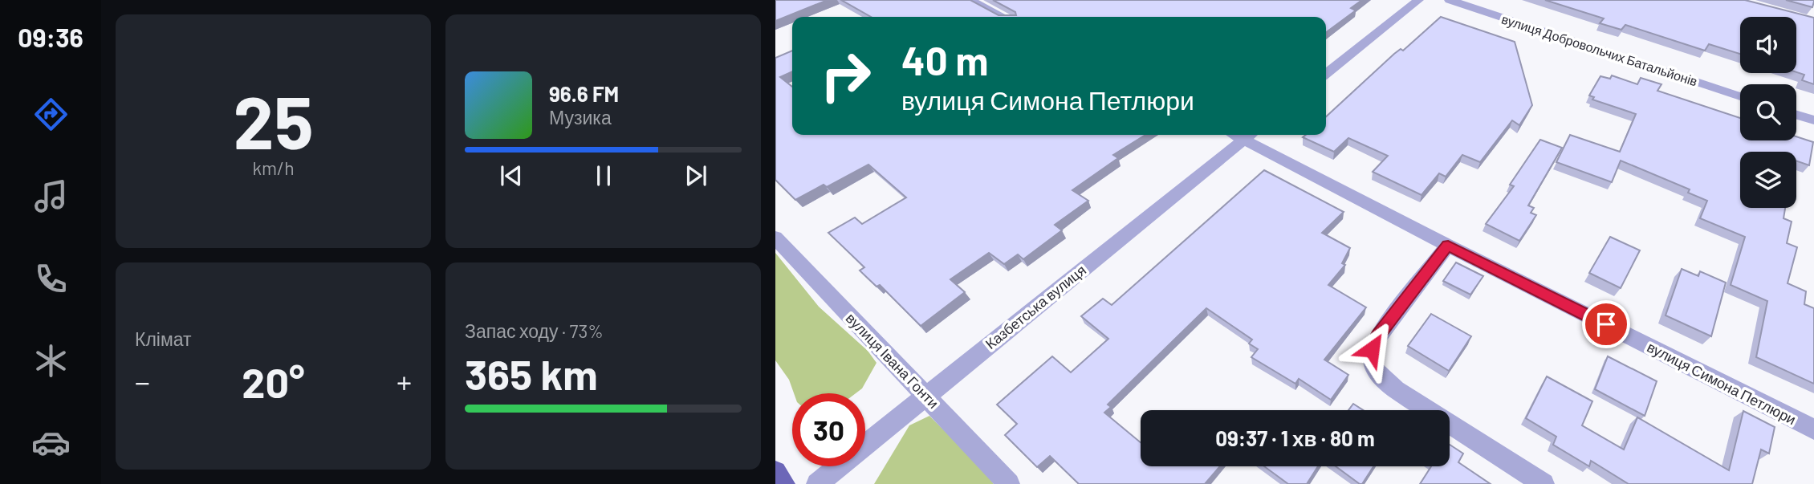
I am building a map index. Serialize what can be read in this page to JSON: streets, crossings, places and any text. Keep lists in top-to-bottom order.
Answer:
{
  "streets": {
    "street": [
      "вулиця Добровольчих Батальйонів",
      "Казбетська вулиця",
      "вулиця Івана Гонти",
      "вулиця Симона Петлюри"
    ]
  },
  "crossings": [
    ["Казбетська вулиця", "вулиця Івана Гонти"],
    ["Казбетська вулиця", "вулиця Симона Петлюри"]
  ],
  "page": {
    "tabs": "09:36",
    "tile": [
      ["25", "km/h"],
      "Клімат",
      ["Запас ходу · 73%", "365 km"]
    ],
    "turn": ["40 m", "вулиця Симона Петлюри"],
    "song": ["96.6 FM", "Музика"],
    "heat": ["−", "20°", "+"],
    "limit": "30",
    "trip": "09:37 · 1 хв · 80 m"
  }
}
